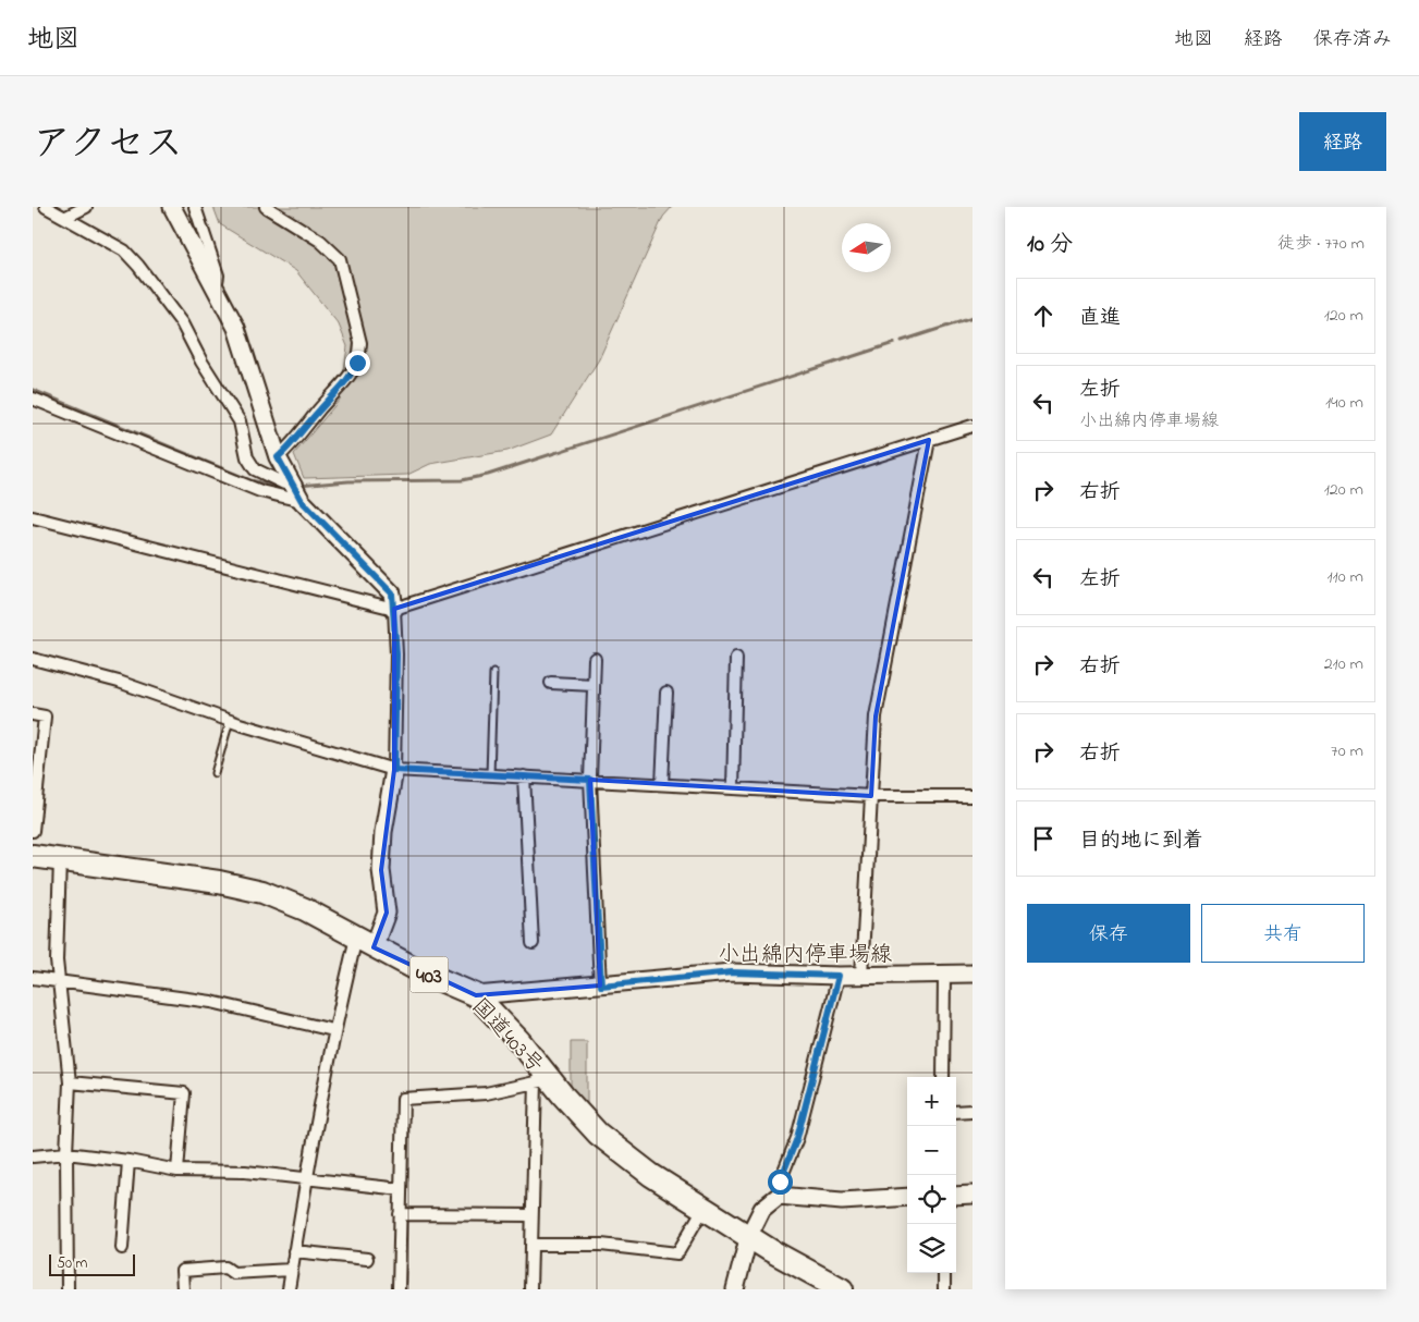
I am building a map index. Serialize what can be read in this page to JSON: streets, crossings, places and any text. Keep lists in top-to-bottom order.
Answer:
{
  "streets": {
    "highway": ["403", "国道403号"],
    "street": ["小出綿内停車場線"]
  },
  "crossings": [
    ["小出綿内停車場線", "国道403号"]
  ],
  "scale_bar": "50 m",
  "north": "left",
  "page": {
    "header": "地図",
    "nav": ["地図", "経路", "保存済み"],
    "title": "アクセス",
    "buttons": [
      "経路",
      ["保存", "共有"]
    ],
    "heading": ["10 分", "徒歩 · 770 m"],
    "list": [
      ["直進", "120 m"],
      ["左折", "小出綿内停車場線", "140 m"],
      ["右折", "120 m"],
      ["左折", "110 m"],
      ["右折", "210 m"],
      ["右折", "70 m"],
      "目的地に到着"
    ],
    "map_buttons": ["+", "−"],
    "scale": "50 m"
  }
}
